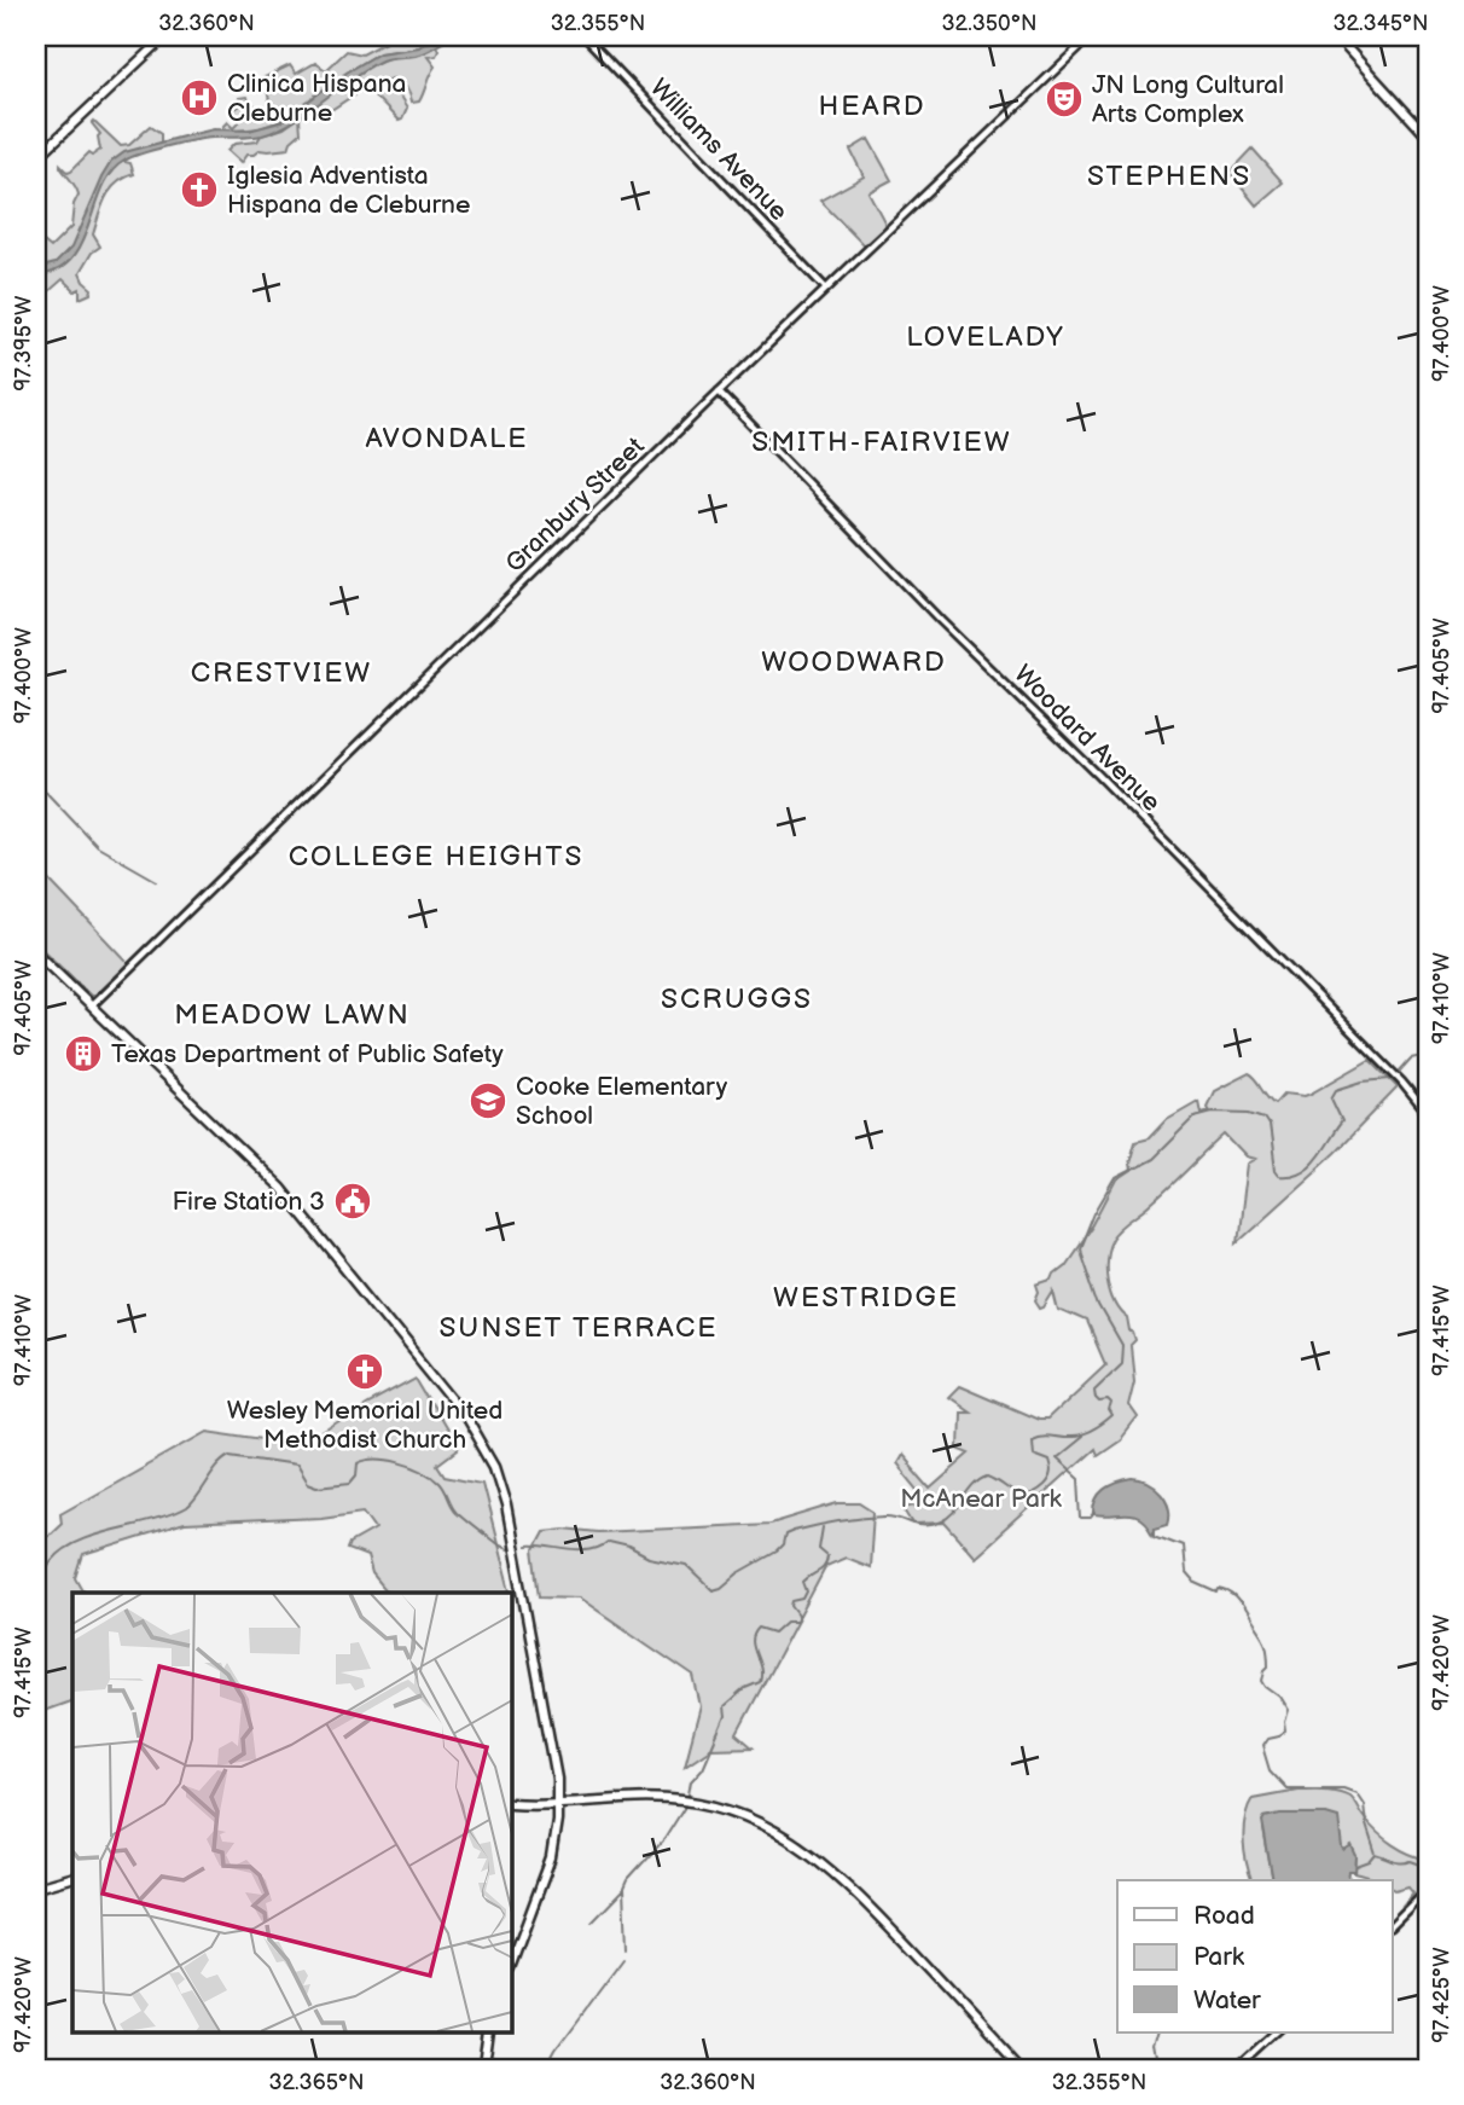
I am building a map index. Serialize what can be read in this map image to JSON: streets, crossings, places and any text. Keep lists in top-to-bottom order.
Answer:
{
  "streets": {
    "street": ["Williams Avenue", "Granbury Street", "Woodard Avenue"]
  },
  "crossings": [
    ["Williams Avenue", "Granbury Street"],
    ["Granbury Street", "Woodard Avenue"]
  ],
  "districts": [
    "HEARD",
    "STEPHENS",
    "LOVELADY",
    "AVONDALE",
    "SMITH-FAIRVIEW",
    "WOODWARD",
    "CRESTVIEW",
    "COLLEGE HEIGHTS",
    "SCRUGGS",
    "MEADOW LAWN",
    "WESTRIDGE",
    "SUNSET TERRACE"
  ],
  "parks": ["McAnear Park"],
  "places": {
    "hospital": ["Clinica Hispana Cleburne"],
    "theatre": ["JN Long Cultural Arts Complex"],
    "church": ["Iglesia Adventista Hispana de Cleburne", "Wesley Memorial United Methodist Church"],
    "building": ["Texas Department of Public Safety"],
    "school or university": ["Cooke Elementary School"],
    "public building": ["Fire Station 3"]
  },
  "legend": ["Road", "Park", "Water"],
  "coordinates": [
    "32.360°N",
    "32.355°N",
    "32.350°N",
    "32.345°N",
    "97.400°W",
    "97.395°W",
    "97.405°W",
    "97.410°W",
    "97.415°W",
    "97.420°W",
    "97.425°W",
    "32.365°N"
  ]
}
